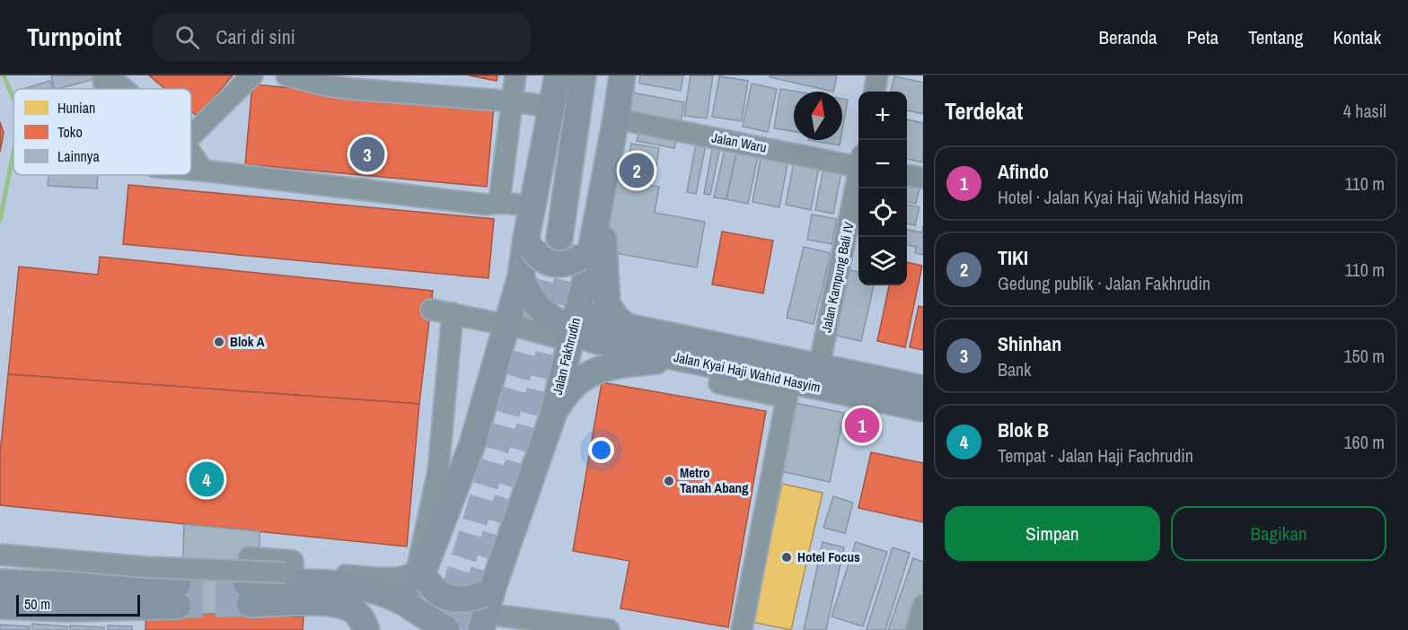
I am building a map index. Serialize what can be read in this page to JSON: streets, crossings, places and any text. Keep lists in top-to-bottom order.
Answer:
{
  "streets": {
    "main road": ["Jalan Fakhrudin", "Jalan Kyai Haji Wahid Hasyim"],
    "street": ["Jalan Waru", "Jalan Kampung Bali IV"]
  },
  "crossings": [
    ["Jalan Waru", "Jalan Fakhrudin"],
    ["Jalan Kampung Bali IV", "Jalan Kyai Haji Wahid Hasyim"],
    ["Jalan Fakhrudin", "Jalan Kyai Haji Wahid Hasyim"]
  ],
  "places": ["Blok A", "Metro Tanah Abang", "Hotel Focus"],
  "legend": ["Hunian", "Toko", "Lainnya"],
  "scale_bar": "50 m",
  "north": "top",
  "page": {
    "header": "Turnpoint",
    "search": "Cari di sini",
    "nav": [
      "Beranda",
      "Peta",
      "Tentang",
      "Kontak"
    ],
    "heading": ["Terdekat", "4 hasil"],
    "map_buttons": ["+", "−"],
    "pins": [
      "3",
      "2",
      "1",
      "4"
    ],
    "list": [
      {
        "mark": "1",
        "name": "Afindo",
        "note": "Hotel · Jalan Kyai Haji Wahid Hasyim",
        "value": "110 m"
      },
      {
        "mark": "2",
        "name": "TIKI",
        "note": "Gedung publik · Jalan Fakhrudin",
        "value": "110 m"
      },
      {
        "mark": "3",
        "name": "Shinhan",
        "note": "Bank",
        "value": "150 m"
      },
      {
        "mark": "4",
        "name": "Blok B",
        "note": "Tempat · Jalan Haji Fachrudin",
        "value": "160 m"
      }
    ],
    "buttons": ["Simpan", "Bagikan"],
    "scale": "50 m"
  }
}
